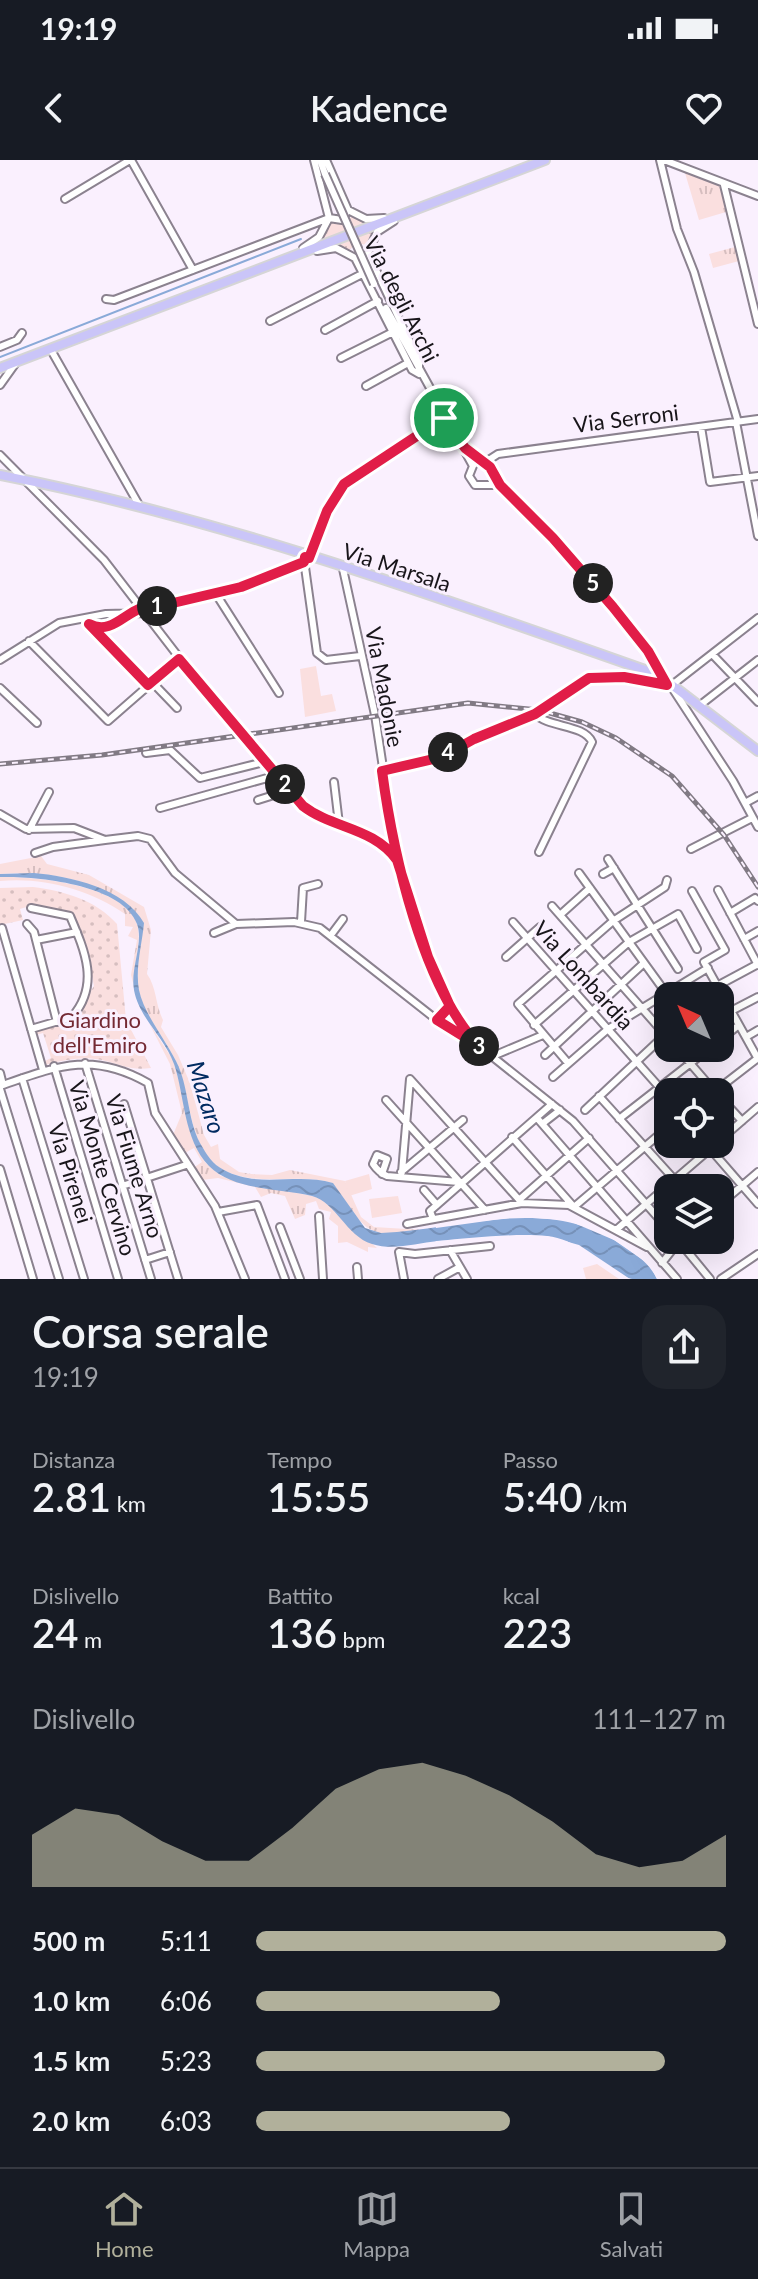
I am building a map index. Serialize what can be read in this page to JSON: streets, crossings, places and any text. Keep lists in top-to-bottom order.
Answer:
{
  "streets": {
    "main road": ["Via Marsala"],
    "street": [
      "Via degli Archi",
      "Via Serroni",
      "Via Madonie",
      "Via Lombardia",
      "Via Fiume Arno",
      "Via Monte Cervino",
      "Via Pirenei"
    ]
  },
  "crossings": [
    ["Via degli Archi", "Via Serroni"],
    ["Via Marsala", "Via Madonie"]
  ],
  "water": ["Mazaro"],
  "parks": ["Giardino dell'Emiro"],
  "north": "top left",
  "page": {
    "status": "19:19",
    "header": "Kadence",
    "pins": [
      "5",
      "1",
      "4",
      "2",
      "3"
    ],
    "heading": ["Corsa serale", "19:19"],
    "stats": [
      ["Distanza", "2.81 km"],
      ["Tempo", "15:55"],
      ["Passo", "5:40 /km"],
      ["Dislivello", "24 m"],
      ["Battito", "136 bpm"],
      ["kcal", "223"]
    ],
    "chart": ["Dislivello", "111–127 m"],
    "list": [
      {
        "name": "500 m",
        "note": "5:11"
      },
      {
        "name": "1.0 km",
        "note": "6:06"
      },
      {
        "name": "1.5 km",
        "note": "5:23"
      },
      {
        "name": "2.0 km",
        "note": "6:03"
      }
    ],
    "tabs": ["Home", "Mappa", "Salvati"]
  }
}
